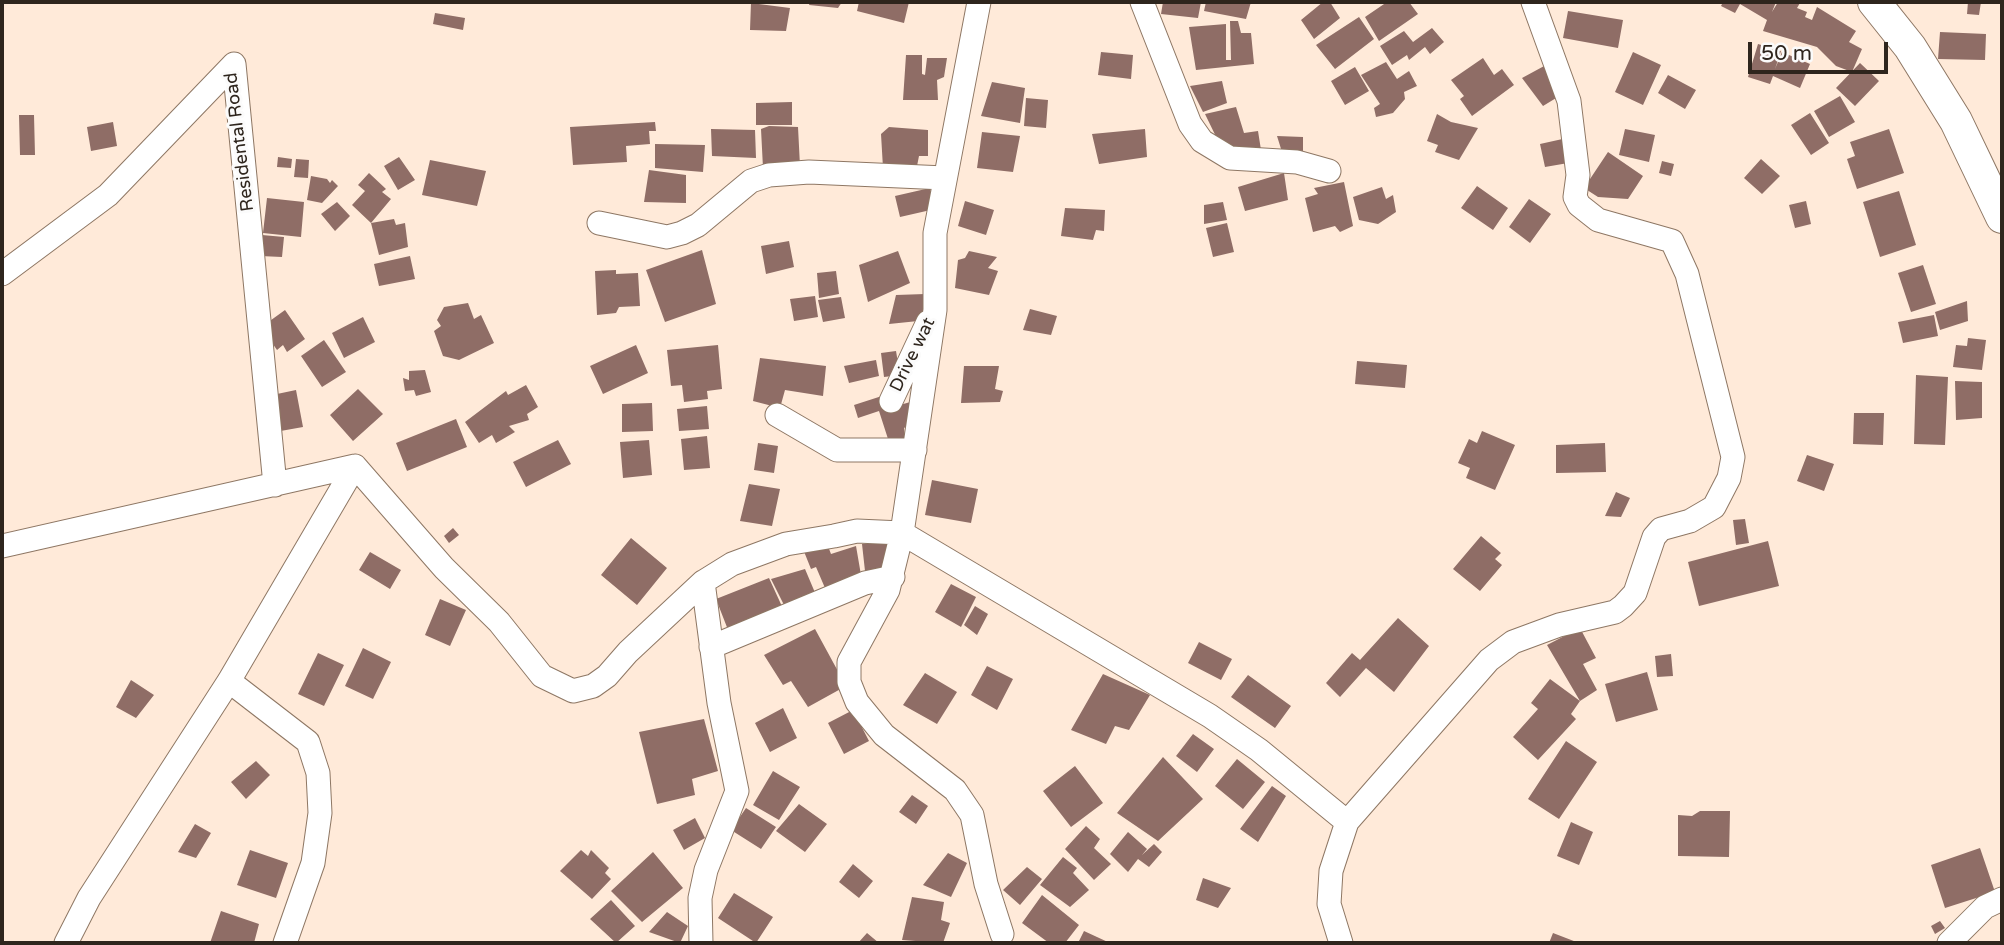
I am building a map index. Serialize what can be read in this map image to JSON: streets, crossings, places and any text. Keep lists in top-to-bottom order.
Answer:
{
  "streets": {
    "street": ["Residental Road", "Drive wat"]
  },
  "scale_bar": "50 m"
}
